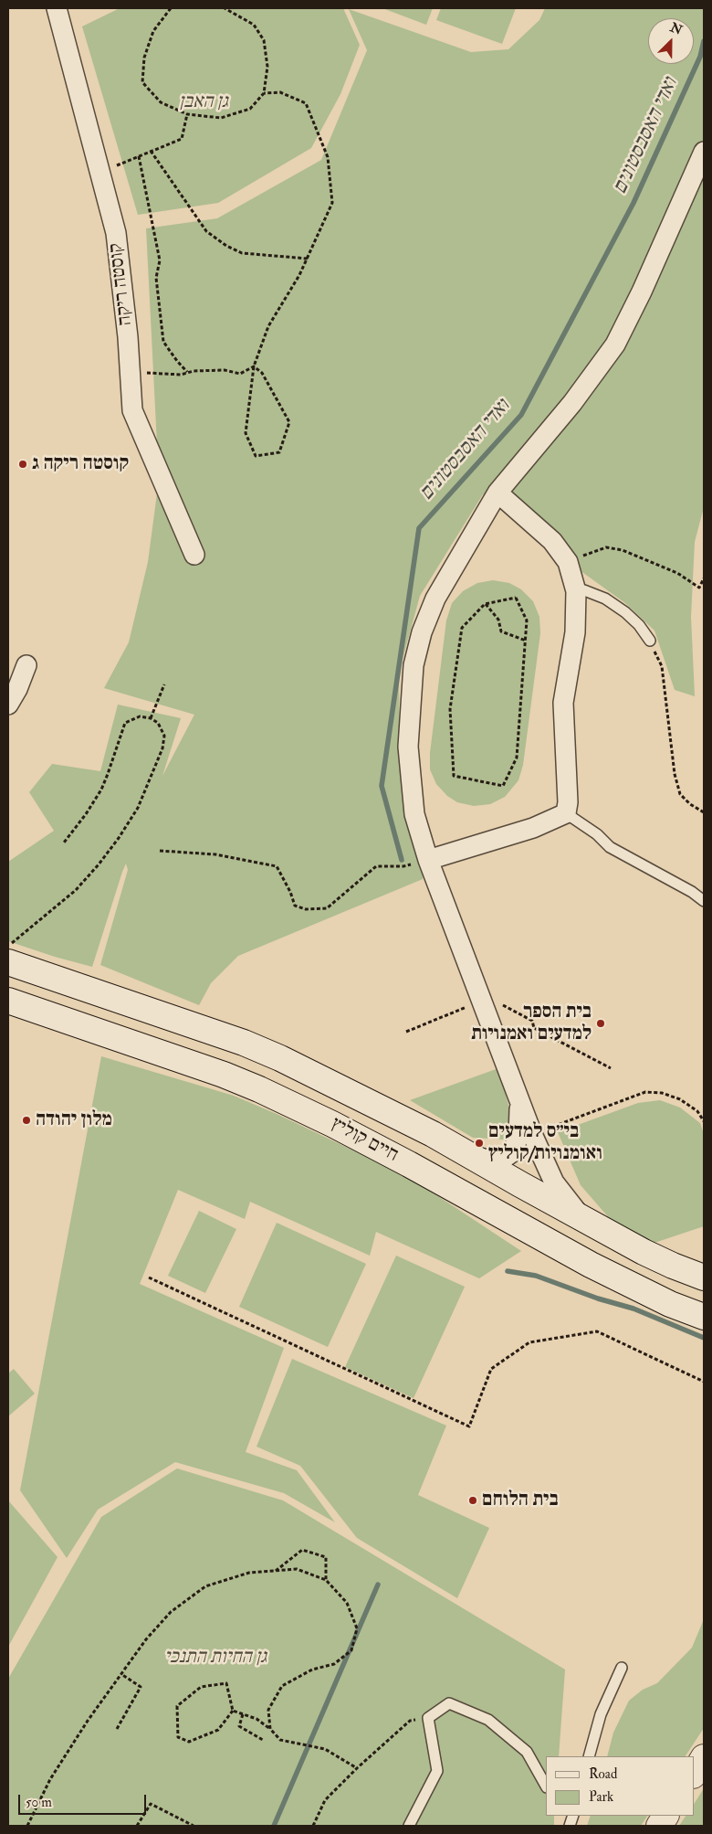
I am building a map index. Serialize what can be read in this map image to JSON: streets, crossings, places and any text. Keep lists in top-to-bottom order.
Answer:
{
  "streets": {
    "main road": ["חיים קוליץ"],
    "street": ["קוסטה ריקה"]
  },
  "water": ["ואדי האסבסטונים"],
  "parks": ["גן האבן", "גן החיות התנכי"],
  "places": [
    "קוסטה ריקה ג",
    "בית הספר למדעים ואמנויות",
    "מלון יהודה",
    "בי״ס למדעים ואומנויות/קוליץ",
    "בית הלוחם"
  ],
  "legend": ["Road", "Park"],
  "scale_bar": "50 m",
  "north": "top right"
}
